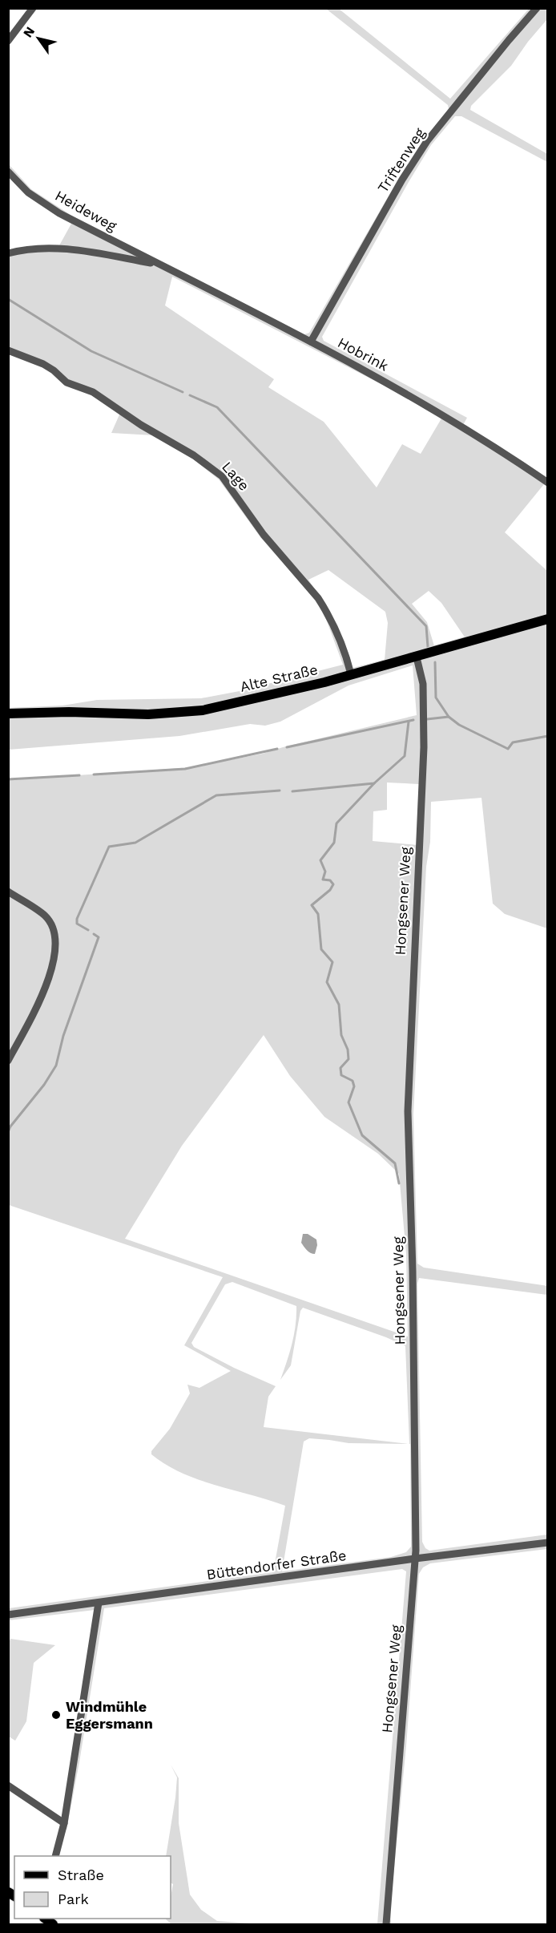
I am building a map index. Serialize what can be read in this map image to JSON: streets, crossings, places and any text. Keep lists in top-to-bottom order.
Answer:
{
  "streets": {
    "main road": ["Alte Straße"],
    "street": [
      "Triftenweg",
      "Heideweg",
      "Hobrink",
      "Lage",
      "Hongsener Weg",
      "Büttendorfer Straße"
    ]
  },
  "crossings": [
    ["Triftenweg", "Hobrink"],
    ["Heideweg", "Hobrink"],
    ["Lage", "Alte Straße"],
    ["Alte Straße", "Hongsener Weg"],
    ["Hongsener Weg", "Büttendorfer Straße"]
  ],
  "places": ["Windmühle Eggersmann"],
  "legend": ["Straße", "Park"],
  "north": "top left"
}
